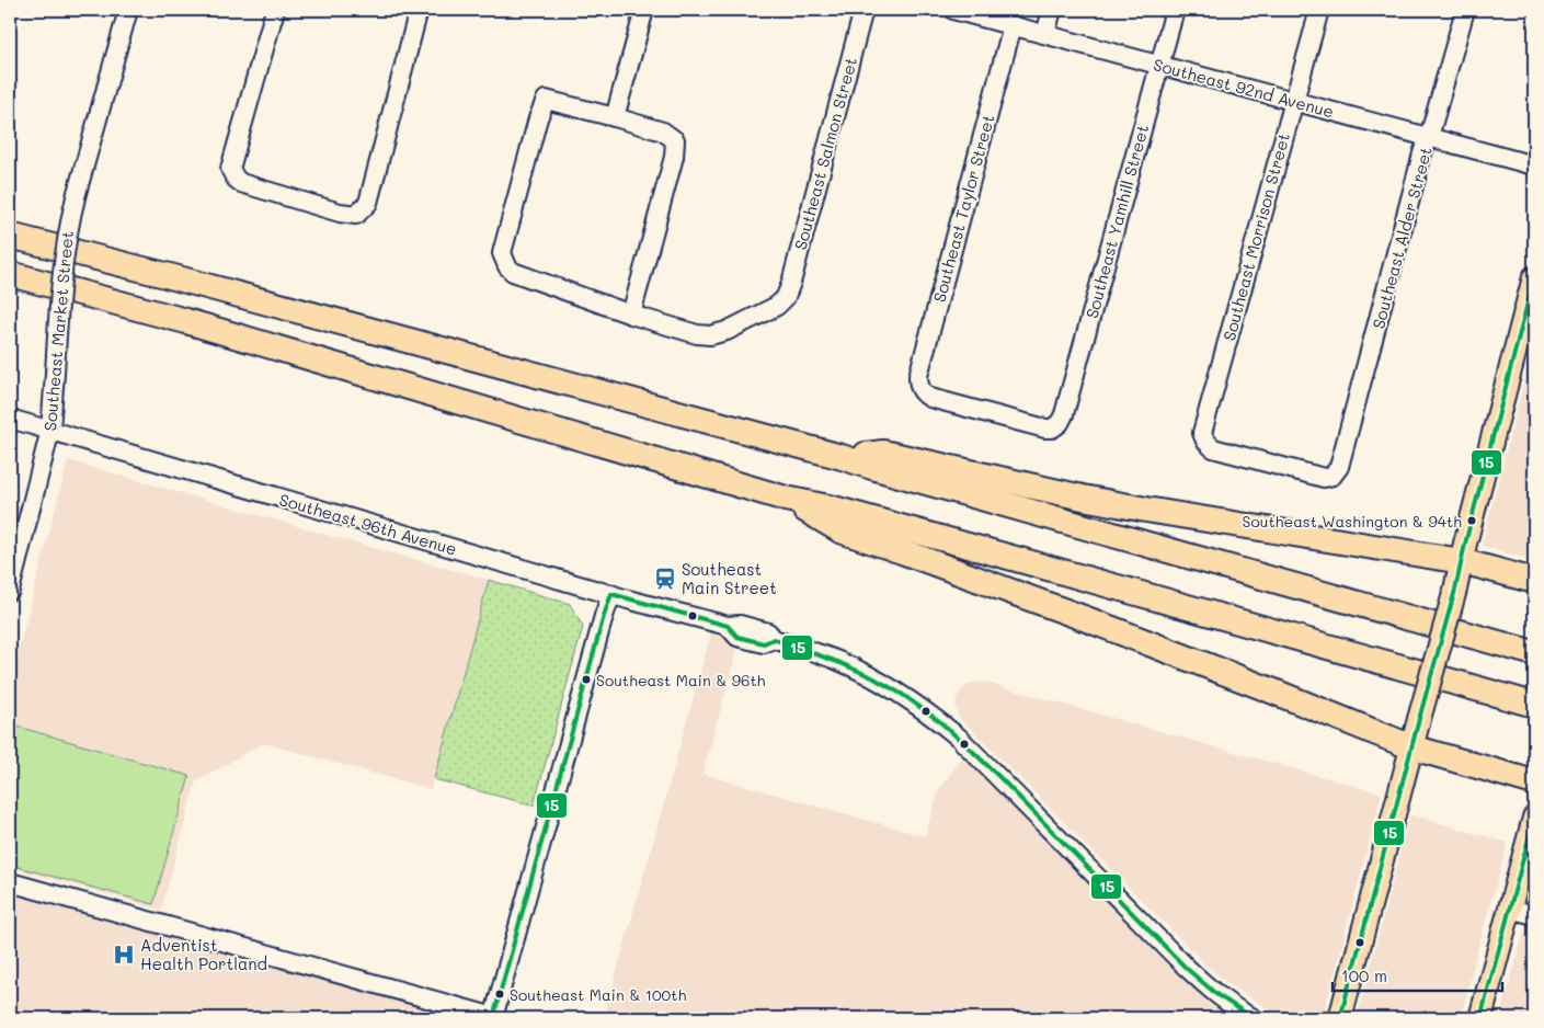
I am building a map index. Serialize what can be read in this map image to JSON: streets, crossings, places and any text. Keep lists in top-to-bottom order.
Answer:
{
  "streets": {
    "street": [
      "Southeast 92nd Avenue",
      "Southeast Salmon Street",
      "Southeast Taylor Street",
      "Southeast Yamhill Street",
      "Southeast Morrison Street",
      "Southeast Alder Street",
      "Southeast Market Street",
      "Southeast 96th Avenue"
    ]
  },
  "crossings": [
    ["Southeast 92nd Avenue", "Southeast Taylor Street"],
    ["Southeast 92nd Avenue", "Southeast Yamhill Street"],
    ["Southeast 92nd Avenue", "Southeast Morrison Street"],
    ["Southeast 92nd Avenue", "Southeast Alder Street"],
    ["Southeast Taylor Street", "Southeast Yamhill Street"],
    ["Southeast Morrison Street", "Southeast Alder Street"],
    ["Southeast Market Street", "Southeast 96th Avenue"]
  ],
  "places": {
    "other": ["Southeast Washington & 94th", "Southeast Main & 96th", "Southeast Main & 100th"],
    "station": ["Southeast Main Street"],
    "hospital": ["Adventist Health Portland"]
  },
  "lines": ["transit line 15"],
  "scale_bar": "100 m"
}
